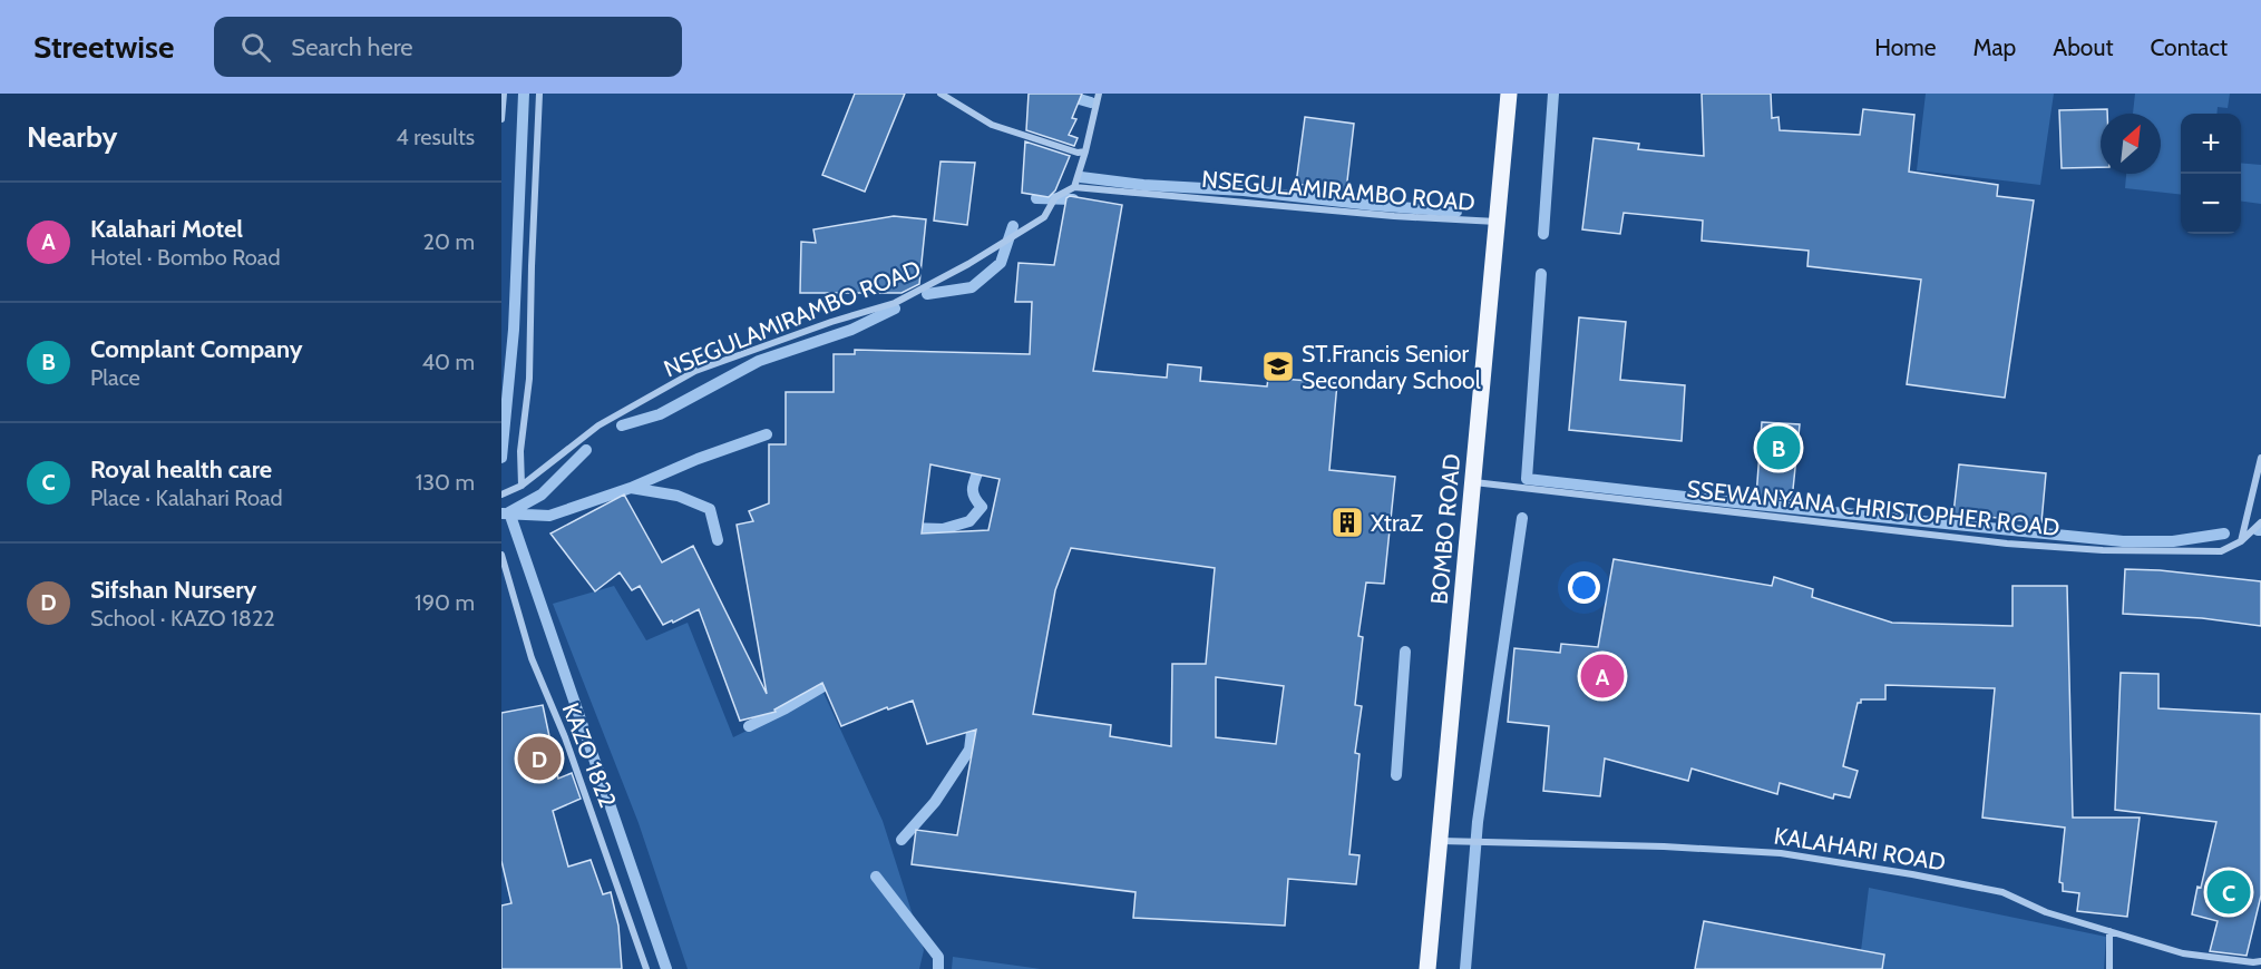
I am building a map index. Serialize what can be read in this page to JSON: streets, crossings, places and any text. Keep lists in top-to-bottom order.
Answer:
{
  "streets": {
    "main road": ["BOMBO ROAD"],
    "street": [
      "NSEGULAMIRAMBO ROAD",
      "SSEWANYANA CHRISTOPHER ROAD",
      "KAZO 1822",
      "KALAHARI ROAD"
    ]
  },
  "crossings": [
    ["NSEGULAMIRAMBO ROAD", "BOMBO ROAD"],
    ["SSEWANYANA CHRISTOPHER ROAD", "BOMBO ROAD"],
    ["BOMBO ROAD", "KALAHARI ROAD"]
  ],
  "places": {
    "school or university": ["ST.Francis Senior Secondary School"],
    "building": ["XtraZ"]
  },
  "north": "top right",
  "page": {
    "header": "Streetwise",
    "search": "Search here",
    "nav": [
      "Home",
      "Map",
      "About",
      "Contact"
    ],
    "heading": ["Nearby", "4 results"],
    "map_buttons": ["+", "−"],
    "list": [
      {
        "mark": "A",
        "name": "Kalahari Motel",
        "note": "Hotel · Bombo Road",
        "value": "20 m"
      },
      {
        "mark": "B",
        "name": "Complant Company",
        "note": "Place",
        "value": "40 m"
      },
      {
        "mark": "C",
        "name": "Royal health care",
        "note": "Place · Kalahari Road",
        "value": "130 m"
      },
      {
        "mark": "D",
        "name": "Sifshan Nursery",
        "note": "School · KAZO 1822",
        "value": "190 m"
      }
    ],
    "pins": [
      "B",
      "A",
      "D",
      "C"
    ]
  }
}
